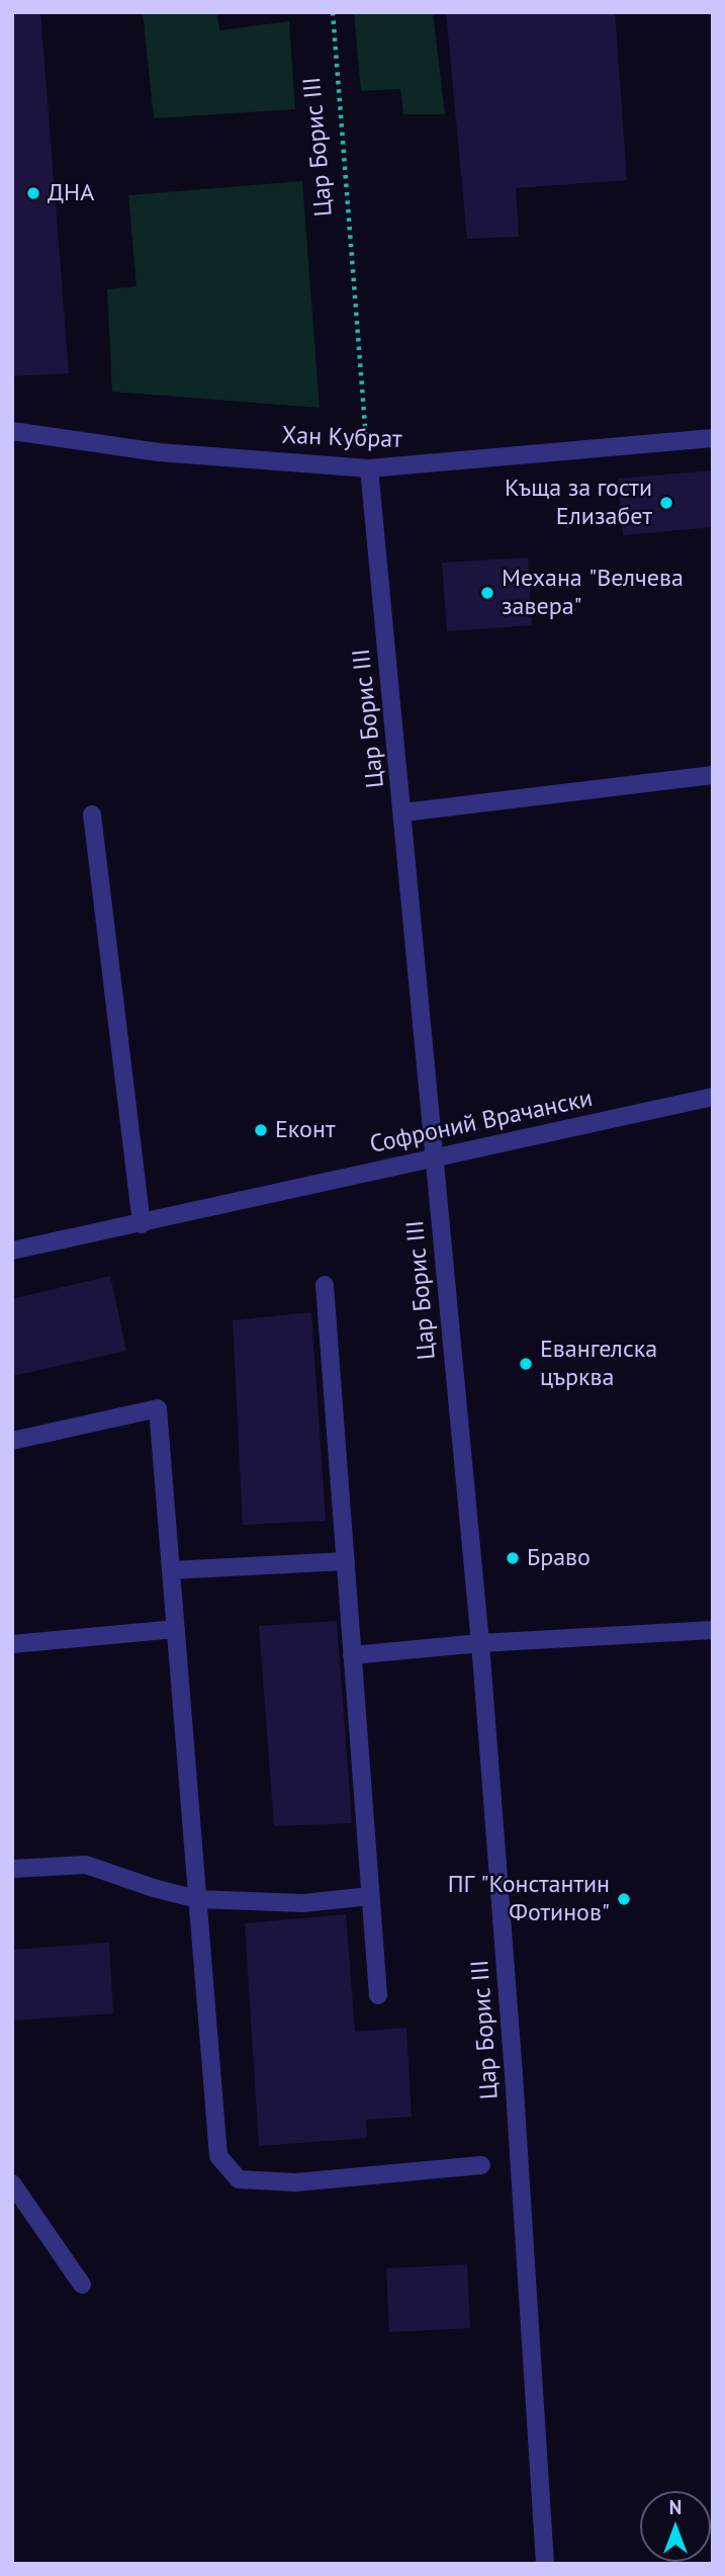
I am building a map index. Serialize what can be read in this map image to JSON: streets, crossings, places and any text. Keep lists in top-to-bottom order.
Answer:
{
  "streets": {
    "street": ["Цар Борис III", "Хан Кубрат", "Софроний Врачански"]
  },
  "crossings": [
    ["Цар Борис III", "Хан Кубрат"],
    ["Цар Борис III", "Софроний Врачански"]
  ],
  "places": [
    "ДНА",
    "Къща за гости Елизабет",
    "Механа \"Велчева завера\"",
    "Еконт",
    "Евангелска църква",
    "Браво",
    "ПГ \"Константин Фотинов\""
  ],
  "north": "top"
}
